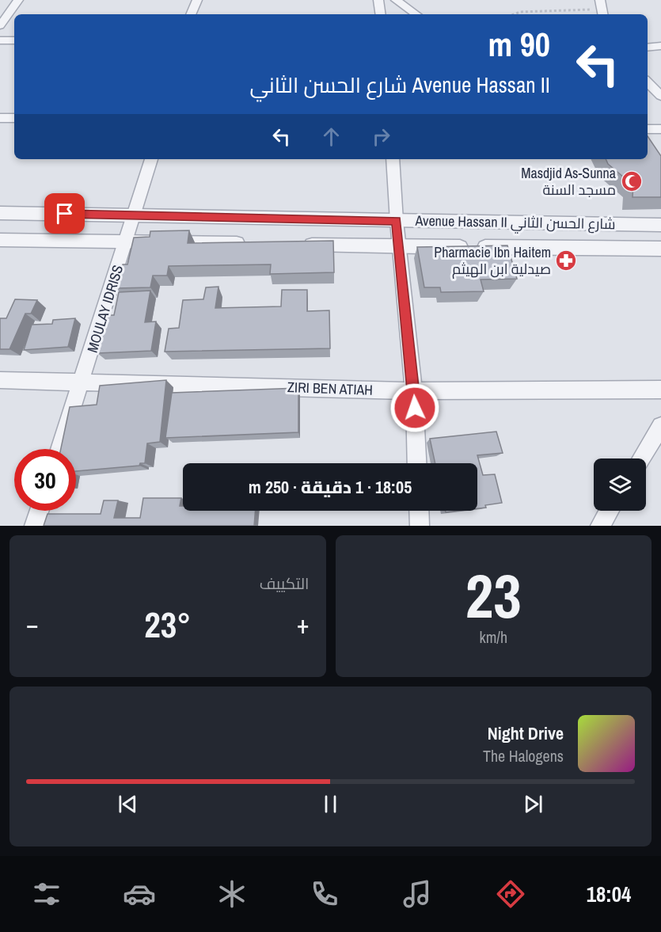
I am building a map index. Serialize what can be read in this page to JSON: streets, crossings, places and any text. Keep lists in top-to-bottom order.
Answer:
{
  "streets": {
    "street": ["Avenue Hassan II شارع الحسن الثاني", "MOULAY IDRISS", "ZIRI BEN ATIAH"]
  },
  "crossings": [
    ["Avenue Hassan II شارع الحسن الثاني", "MOULAY IDRISS"],
    ["MOULAY IDRISS", "ZIRI BEN ATIAH"]
  ],
  "places": {
    "mosque": ["Masdjid As-Sunna مسجد السنة"],
    "pharmacy": ["Pharmacie Ibn Haitem صيدلية ابن الهيثم"]
  },
  "page": {
    "turn": ["90 m", "Avenue Hassan II شارع الحسن الثاني"],
    "limit": "30",
    "trip": "18:05 · 1 دقيقة · 250 m",
    "tile": [
      ["23", "km/h"],
      "التكييف"
    ],
    "heat": ["−", "23°", "+"],
    "song": ["Night Drive", "The Halogens"],
    "tabs": "18:04"
  }
}
